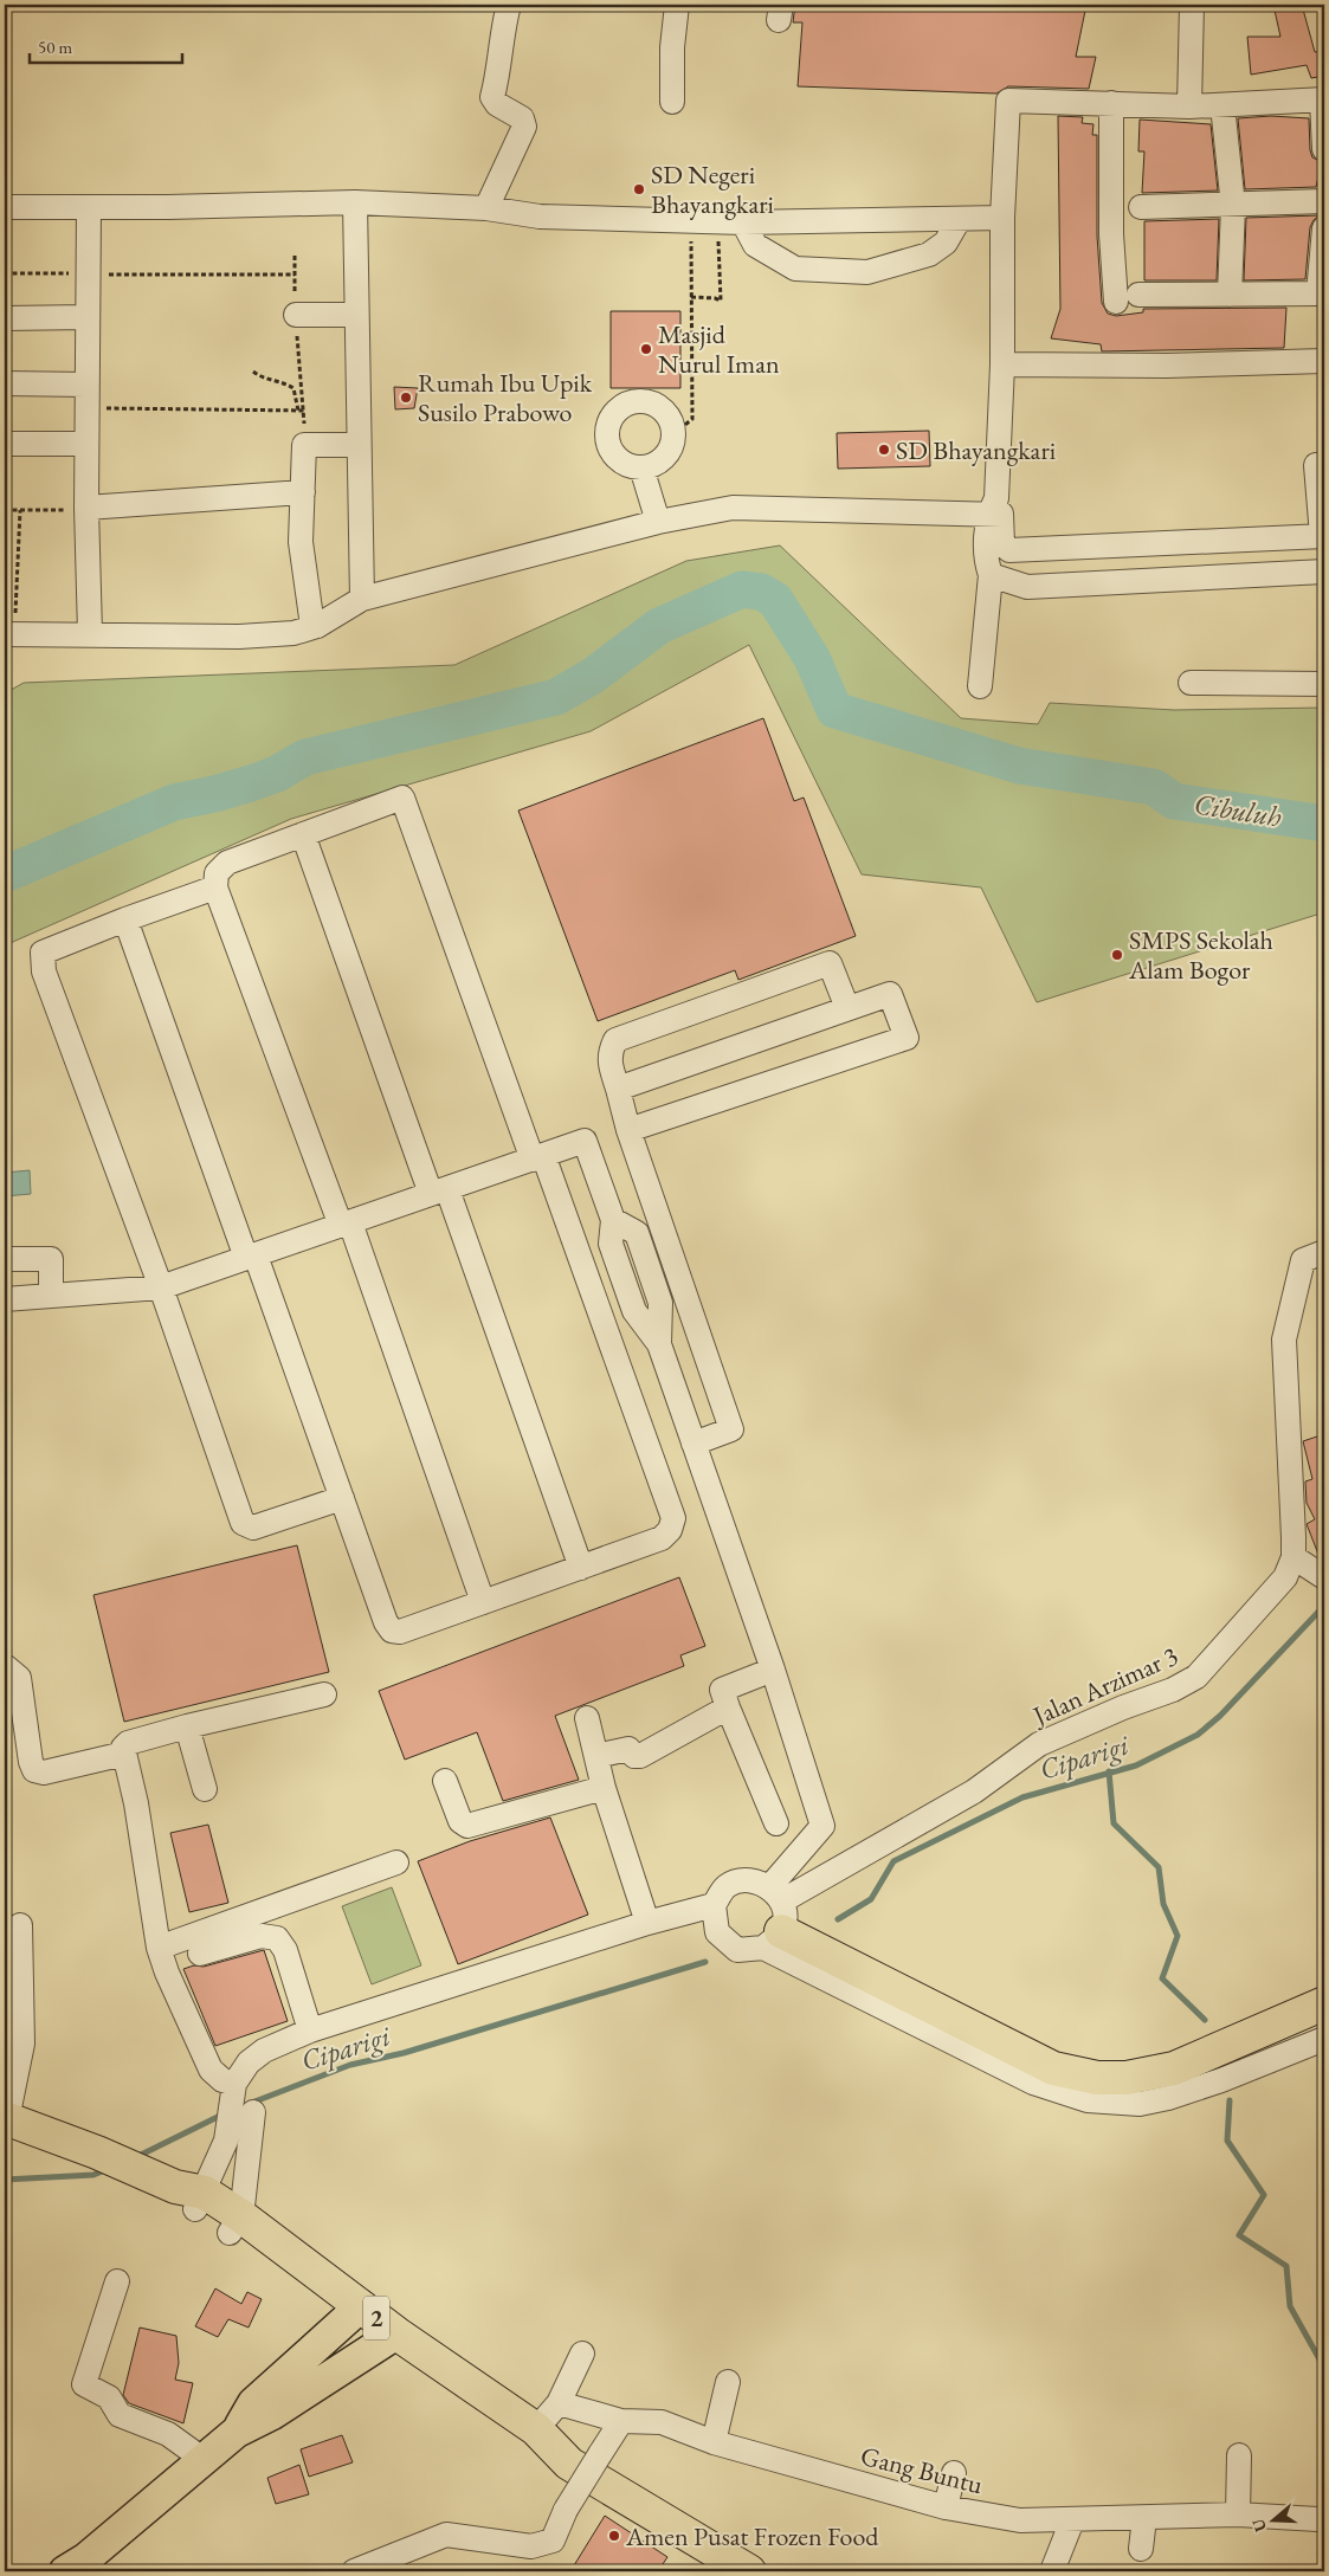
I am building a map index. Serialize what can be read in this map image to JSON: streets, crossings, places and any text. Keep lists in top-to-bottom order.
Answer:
{
  "streets": {
    "highway": ["2"],
    "street": ["Jalan Arzimar 3", "Gang Buntu"]
  },
  "water": ["Cibuluh", "Ciparigi"],
  "places": [
    "SD Negeri Bhayangkari",
    "Masjid Nurul Iman",
    "Rumah Ibu Upik Susilo Prabowo",
    "SD Bhayangkari",
    "SMPS Sekolah Alam Bogor",
    "Amen Pusat Frozen Food"
  ],
  "scale_bar": "50 m",
  "north": "left"
}
